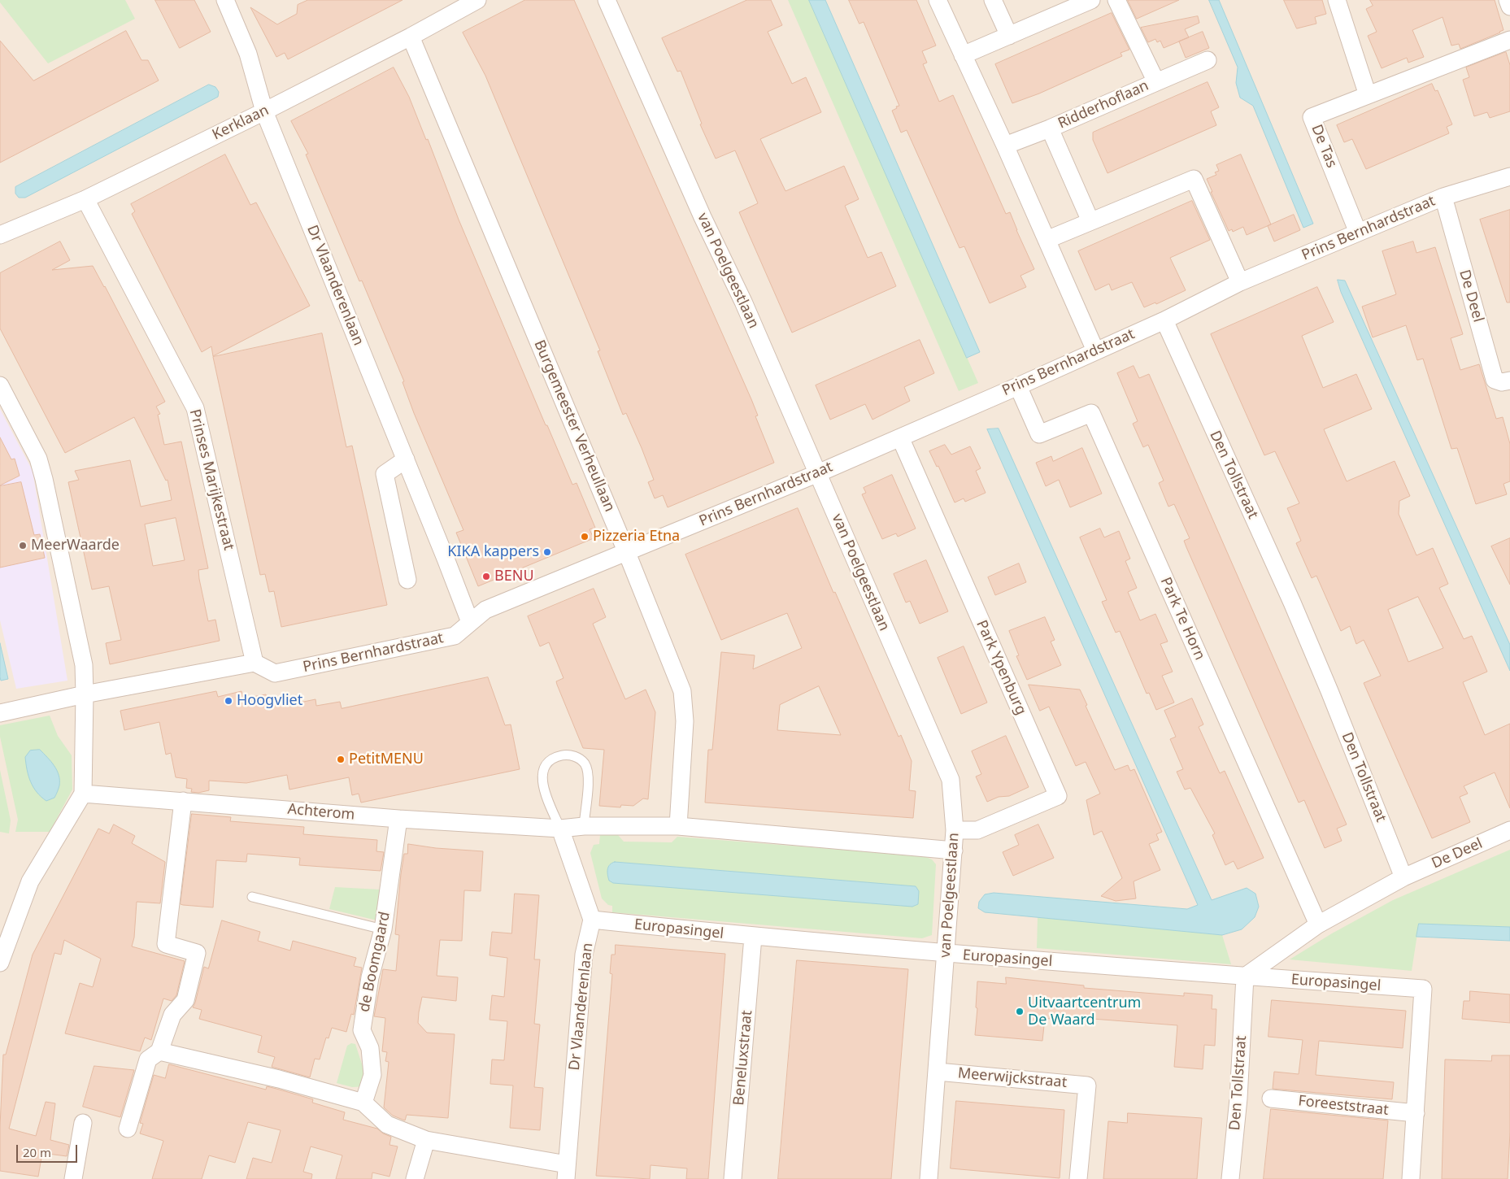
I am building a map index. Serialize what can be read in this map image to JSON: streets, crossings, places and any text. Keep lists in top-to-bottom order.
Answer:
{
  "streets": {
    "street": [
      "Ridderhoflaan",
      "Kerklaan",
      "De Tas",
      "Prins Bernhardstraat",
      "van Poelgeestlaan",
      "Dr Vlaanderenlaan",
      "De Deel",
      "Burgemeester Verheullaan",
      "Den Tollstraat",
      "Prinses Marijkestraat",
      "Park Te Horn",
      "Park Ypenburg",
      "Achterom",
      "Europasingel",
      "de Boomgaard",
      "Beneluxstraat",
      "Meerwijckstraat",
      "Foreeststraat"
    ]
  },
  "crossings": [
    ["Kerklaan", "Dr Vlaanderenlaan"],
    ["Kerklaan", "Burgemeester Verheullaan"],
    ["Kerklaan", "Prinses Marijkestraat"],
    ["De Tas", "Prins Bernhardstraat"],
    ["Prins Bernhardstraat", "van Poelgeestlaan"],
    ["Prins Bernhardstraat", "Dr Vlaanderenlaan"],
    ["Prins Bernhardstraat", "De Deel"],
    ["Prins Bernhardstraat", "Burgemeester Verheullaan"],
    ["Prins Bernhardstraat", "Den Tollstraat"],
    ["Prins Bernhardstraat", "Prinses Marijkestraat"],
    ["Prins Bernhardstraat", "Park Te Horn"],
    ["Prins Bernhardstraat", "Park Ypenburg"],
    ["van Poelgeestlaan", "Park Ypenburg"],
    ["van Poelgeestlaan", "Europasingel"],
    ["van Poelgeestlaan", "Meerwijckstraat"],
    ["Dr Vlaanderenlaan", "Europasingel"],
    ["De Deel", "Den Tollstraat"],
    ["Den Tollstraat", "Europasingel"],
    ["Achterom", "de Boomgaard"],
    ["Europasingel", "Beneluxstraat"],
    ["Europasingel", "Foreeststraat"]
  ],
  "places": [
    "Pizzeria Etna",
    "MeerWaarde",
    "KIKA kappers",
    "BENU",
    "Hoogvliet",
    "PetitMENU",
    "Uitvaartcentrum De Waard"
  ],
  "scale_bar": "20 m"
}
